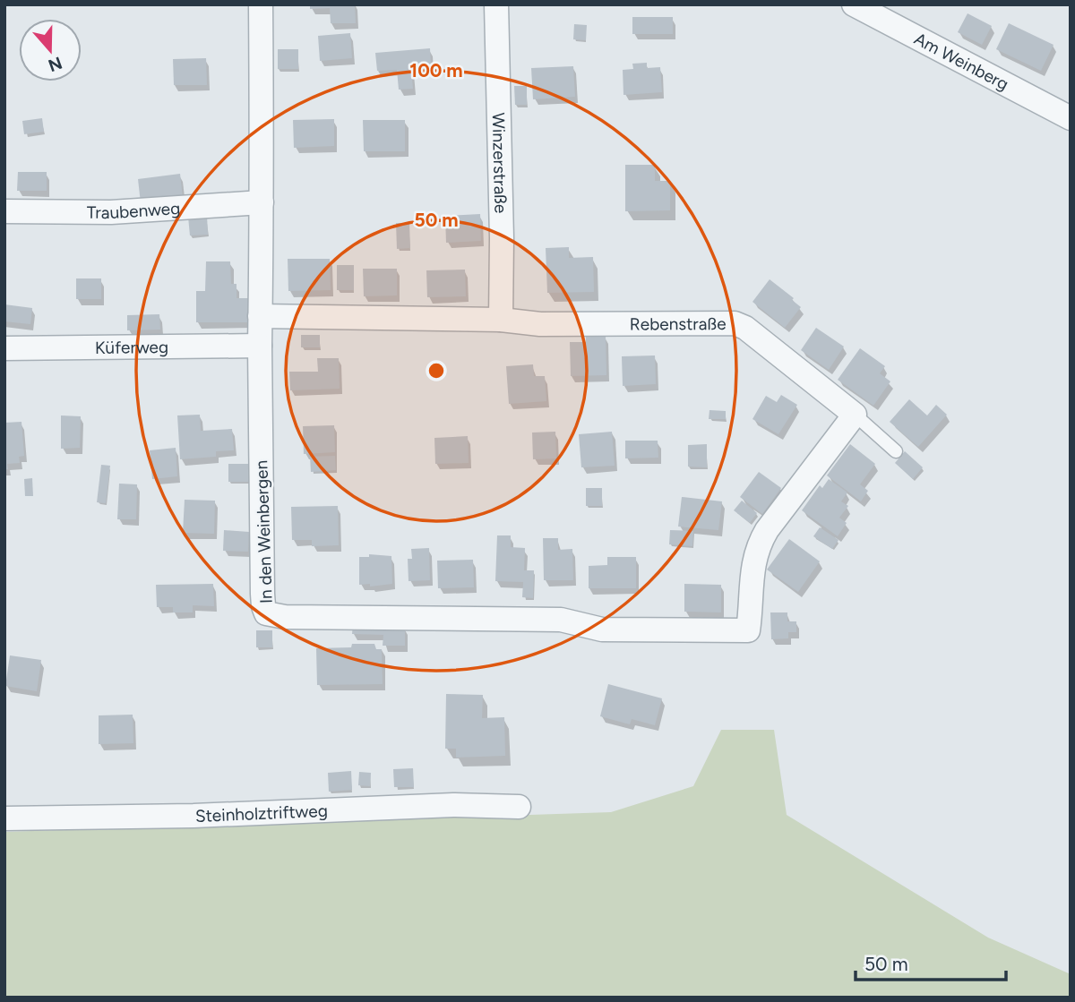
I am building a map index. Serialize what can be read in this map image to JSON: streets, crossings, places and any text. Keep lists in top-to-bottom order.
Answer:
{
  "streets": {
    "street": [
      "Am Weinberg",
      "Winzerstraße",
      "Traubenweg",
      "Rebenstraße",
      "Küferweg",
      "In den Weinbergen",
      "Steinholztriftweg"
    ]
  },
  "crossings": [
    ["Winzerstraße", "Rebenstraße"],
    ["Traubenweg", "In den Weinbergen"],
    ["Rebenstraße", "In den Weinbergen"],
    ["Küferweg", "In den Weinbergen"]
  ],
  "scale_bar": "50 m",
  "north": "bottom",
  "rings": ["100 m", "50 m"]
}
